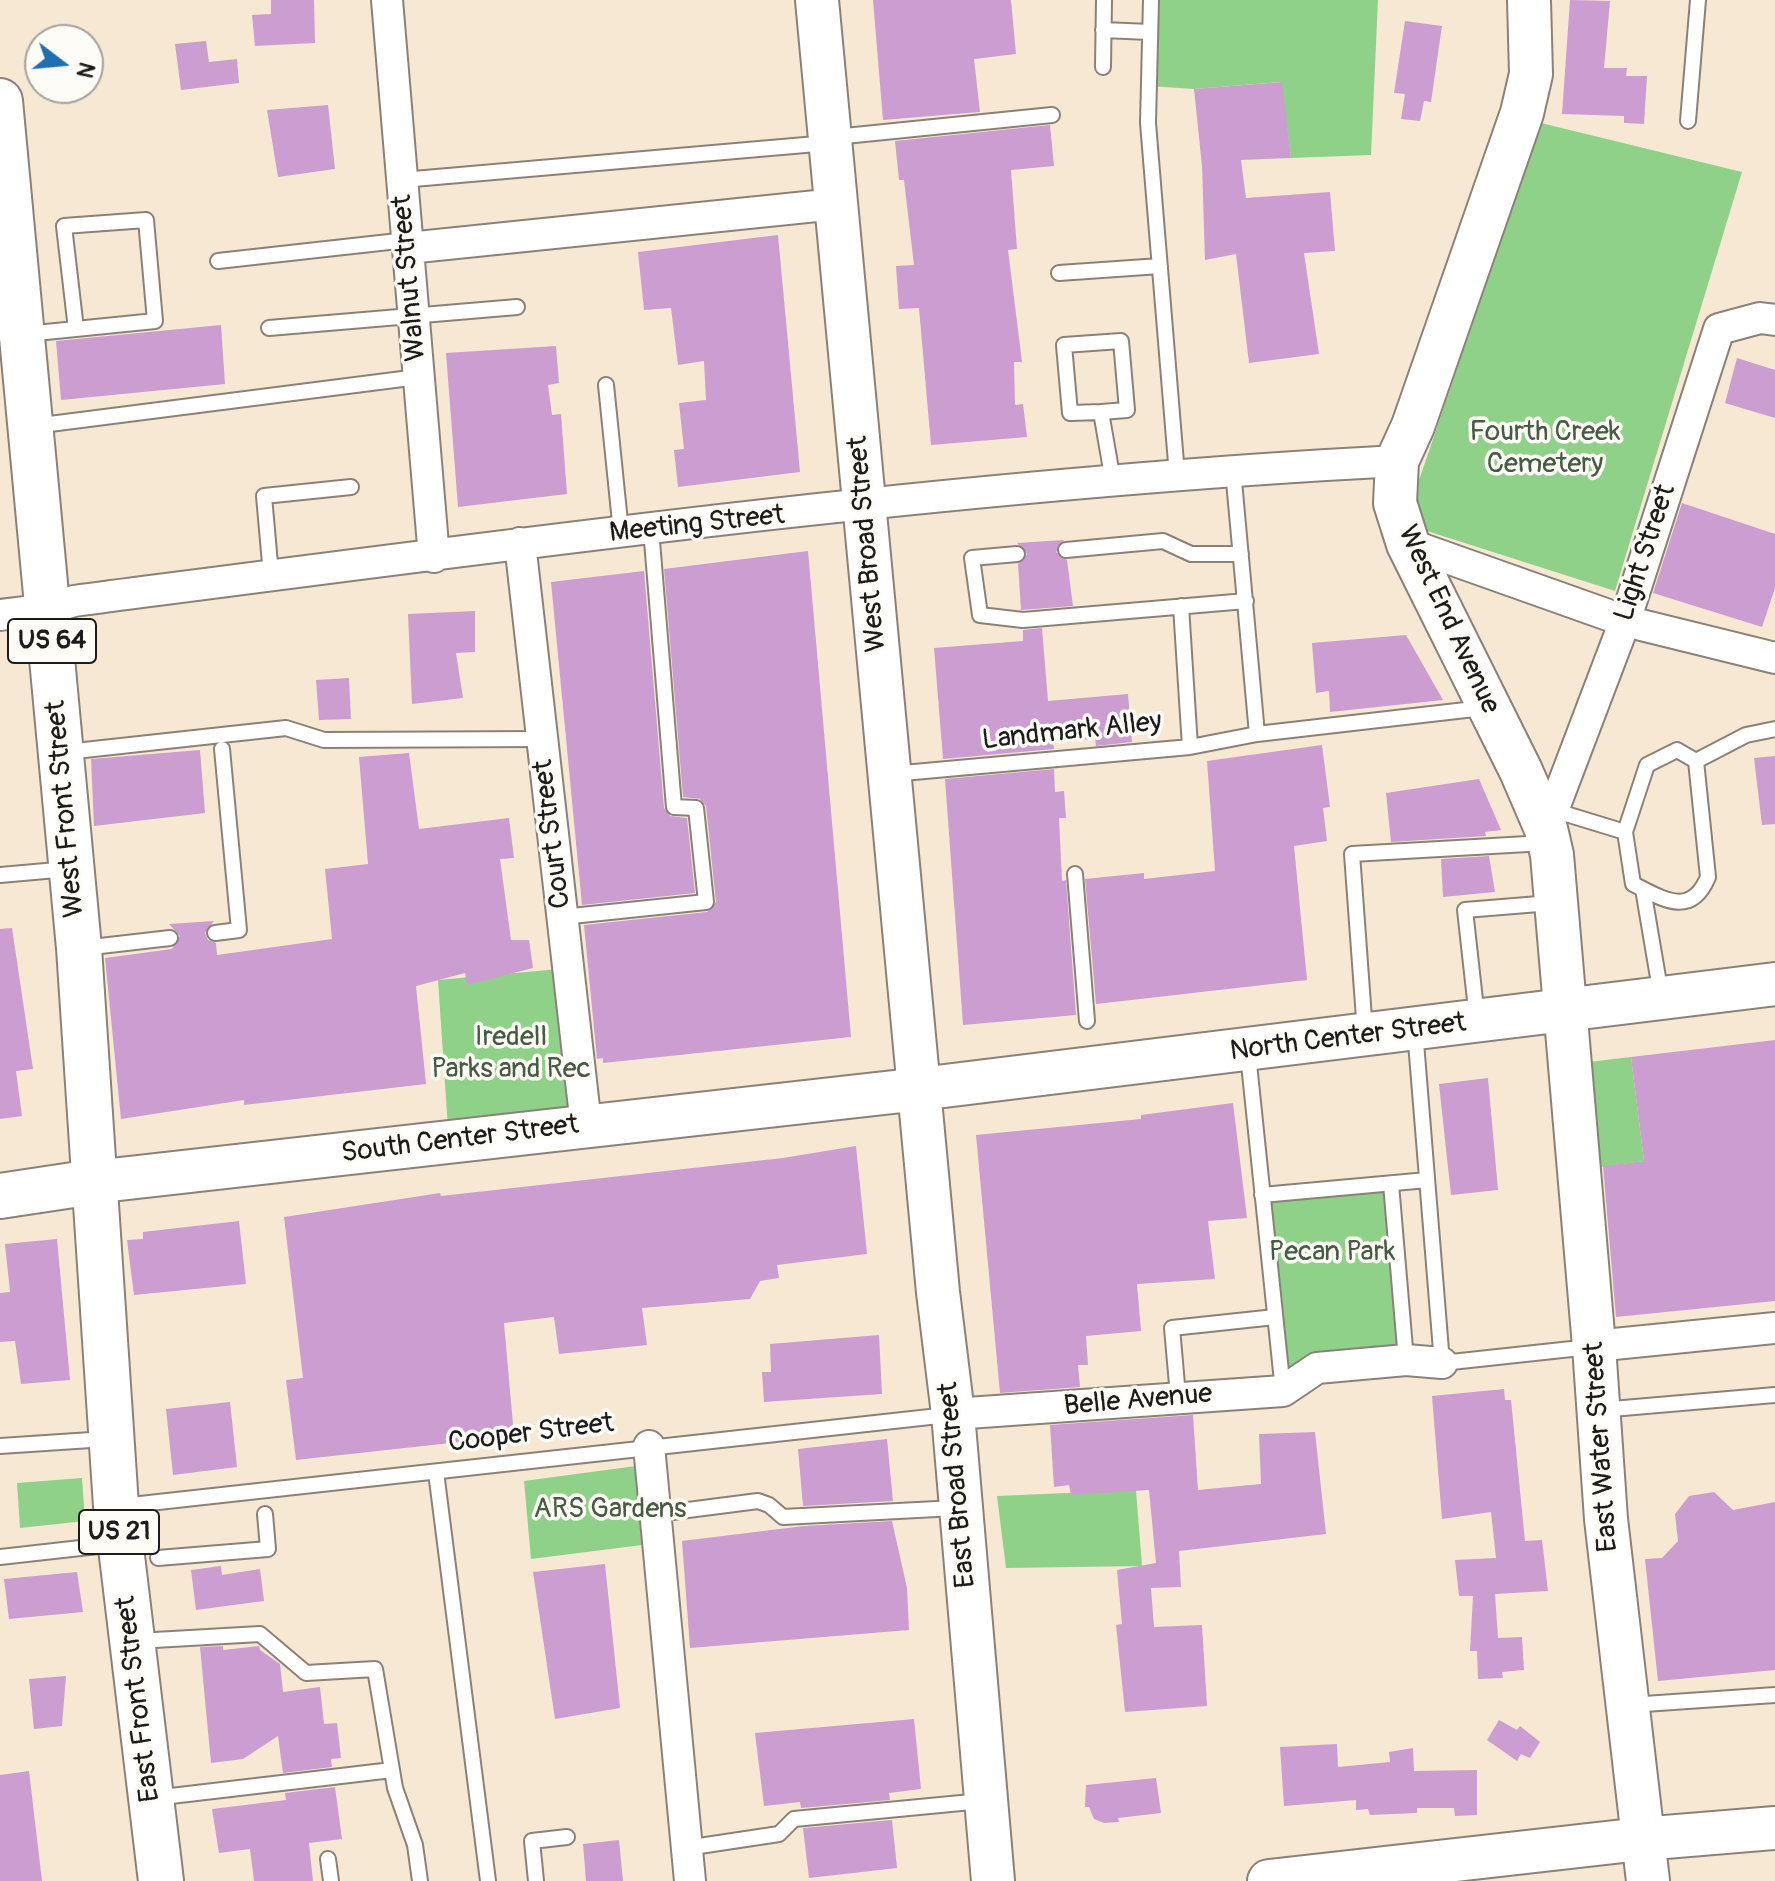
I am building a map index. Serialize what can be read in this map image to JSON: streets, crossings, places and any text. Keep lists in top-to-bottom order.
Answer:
{
  "streets": {
    "main road": [
      "West Broad Street",
      "West End Avenue",
      "US 64",
      "West Front Street",
      "North Center Street",
      "South Center Street",
      "East Water Street",
      "East Broad Street",
      "US 21",
      "East Front Street"
    ],
    "street": [
      "Walnut Street",
      "Meeting Street",
      "Light Street",
      "Court Street",
      "Belle Avenue"
    ],
    "lane": ["Landmark Alley", "Cooper Street"]
  },
  "crossings": [
    ["Walnut Street", "Meeting Street"],
    ["Meeting Street", "West Broad Street"],
    ["Meeting Street", "West End Avenue"],
    ["Meeting Street", "West Front Street"],
    ["Meeting Street", "Court Street"],
    ["West Broad Street", "Landmark Alley"],
    ["West Broad Street", "North Center Street"],
    ["West Broad Street", "South Center Street"],
    ["West Broad Street", "East Broad Street"],
    ["Light Street", "West End Avenue"],
    ["West End Avenue", "Landmark Alley"],
    ["West End Avenue", "North Center Street"],
    ["West End Avenue", "East Water Street"],
    ["West Front Street", "South Center Street"],
    ["West Front Street", "East Front Street"],
    ["Court Street", "South Center Street"],
    ["North Center Street", "South Center Street"],
    ["North Center Street", "East Water Street"],
    ["North Center Street", "East Broad Street"],
    ["South Center Street", "East Broad Street"],
    ["South Center Street", "East Front Street"],
    ["Belle Avenue", "Cooper Street"],
    ["Belle Avenue", "East Broad Street"],
    ["Cooper Street", "East Broad Street"],
    ["Cooper Street", "East Front Street"]
  ],
  "parks": [
    "Fourth Creek Cemetery",
    "Iredell Parks and Rec",
    "Pecan Park",
    "ARS Gardens"
  ],
  "north": "right"
}
